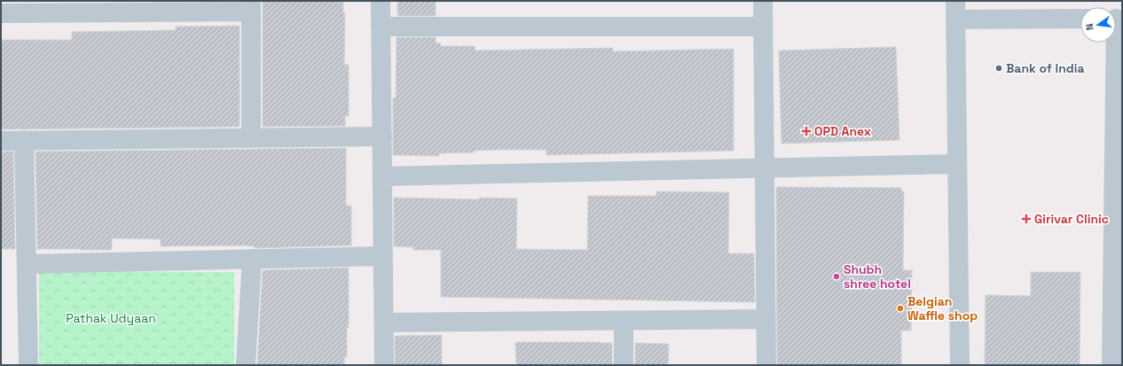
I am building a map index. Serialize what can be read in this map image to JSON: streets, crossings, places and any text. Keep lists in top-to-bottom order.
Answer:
{
  "parks": ["Pathak Udyaan"],
  "places": {
    "other": ["Bank of India", "Shubh shree hotel", "Belgian Waffle shop"],
    "health": ["OPD Anex", "Girivar Clinic"]
  },
  "north": "left"
}
